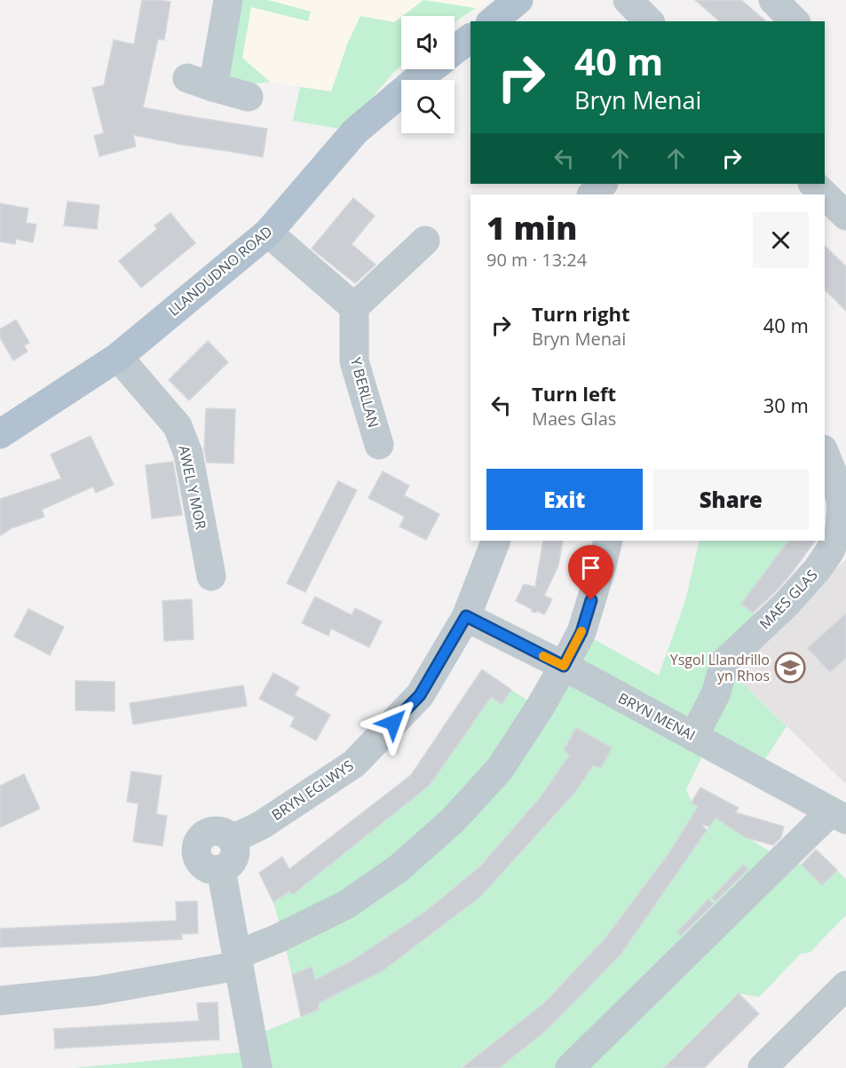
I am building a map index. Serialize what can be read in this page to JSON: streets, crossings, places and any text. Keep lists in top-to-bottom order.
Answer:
{
  "streets": {
    "main road": ["LLANDUDNO ROAD"],
    "street": [
      "Y BERLLAN",
      "AWEL Y MOR",
      "MAES GLAS",
      "BRYN MENAI",
      "BRYN EGLWYS"
    ]
  },
  "crossings": [
    ["LLANDUDNO ROAD", "AWEL Y MOR"],
    ["MAES GLAS", "BRYN MENAI"],
    ["BRYN MENAI", "BRYN EGLWYS"]
  ],
  "places": {
    "school or university": ["Ysgol Llandrillo yn Rhos"]
  },
  "page": {
    "turn": ["40 m", "Bryn Menai"],
    "heading": ["1 min", "90 m · 13:24"],
    "list": [
      {
        "name": "Turn right",
        "note": "Bryn Menai",
        "value": "40 m"
      },
      {
        "name": "Turn left",
        "note": "Maes Glas",
        "value": "30 m"
      }
    ],
    "buttons": ["Exit", "Share"]
  }
}
